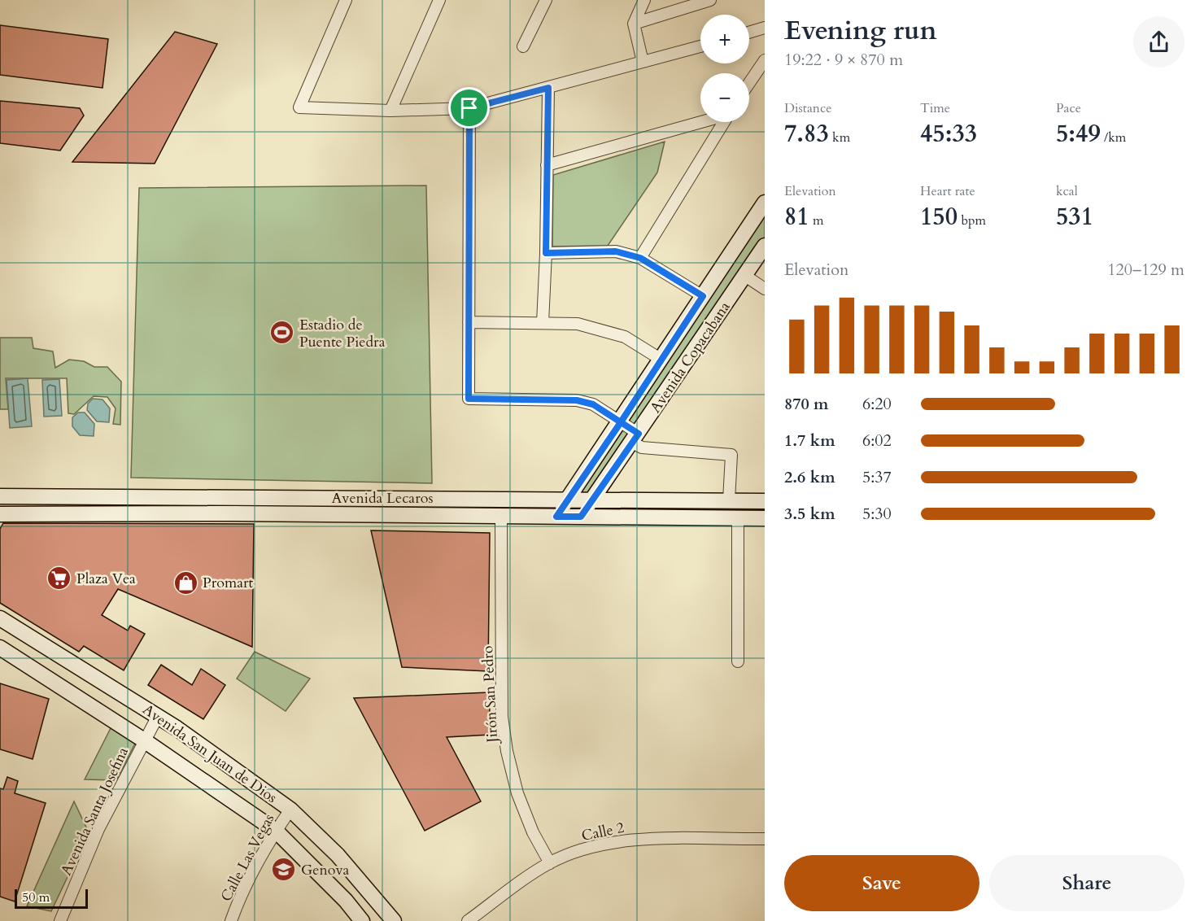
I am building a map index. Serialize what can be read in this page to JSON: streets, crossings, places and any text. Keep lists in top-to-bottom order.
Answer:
{
  "streets": {
    "main road": ["Avenida Copacabana", "Avenida Lecaros", "Avenida San Juan de Dios"],
    "street": [
      "Jirón San Pedro",
      "Avenida Santa Josefina",
      "Calle 2",
      "Calle Las Vegas"
    ]
  },
  "crossings": [
    ["Avenida Copacabana", "Avenida Lecaros"],
    ["Avenida Lecaros", "Jirón San Pedro"],
    ["Jirón San Pedro", "Calle 2"],
    ["Avenida San Juan de Dios", "Avenida Santa Josefina"],
    ["Avenida San Juan de Dios", "Calle Las Vegas"]
  ],
  "places": {
    "sports": ["Estadio de Puente Piedra"],
    "supermarket": ["Plaza Vea"],
    "shop": ["Promart"],
    "school or university": ["Genova"]
  },
  "scale_bar": "50 m",
  "page": {
    "heading": ["Evening run", "19:22 · 9 × 870 m"],
    "map_buttons": ["+", "−"],
    "stats": [
      ["Distance", "7.83 km"],
      ["Time", "45:33"],
      ["Pace", "5:49 /km"],
      ["Elevation", "81 m"],
      ["Heart rate", "150 bpm"],
      ["kcal", "531"]
    ],
    "chart": ["Elevation", "120–129 m"],
    "list": [
      {
        "name": "870 m",
        "note": "6:20"
      },
      {
        "name": "1.7 km",
        "note": "6:02"
      },
      {
        "name": "2.6 km",
        "note": "5:37"
      },
      {
        "name": "3.5 km",
        "note": "5:30"
      }
    ],
    "buttons": ["Save", "Share"],
    "scale": "50 m"
  }
}
